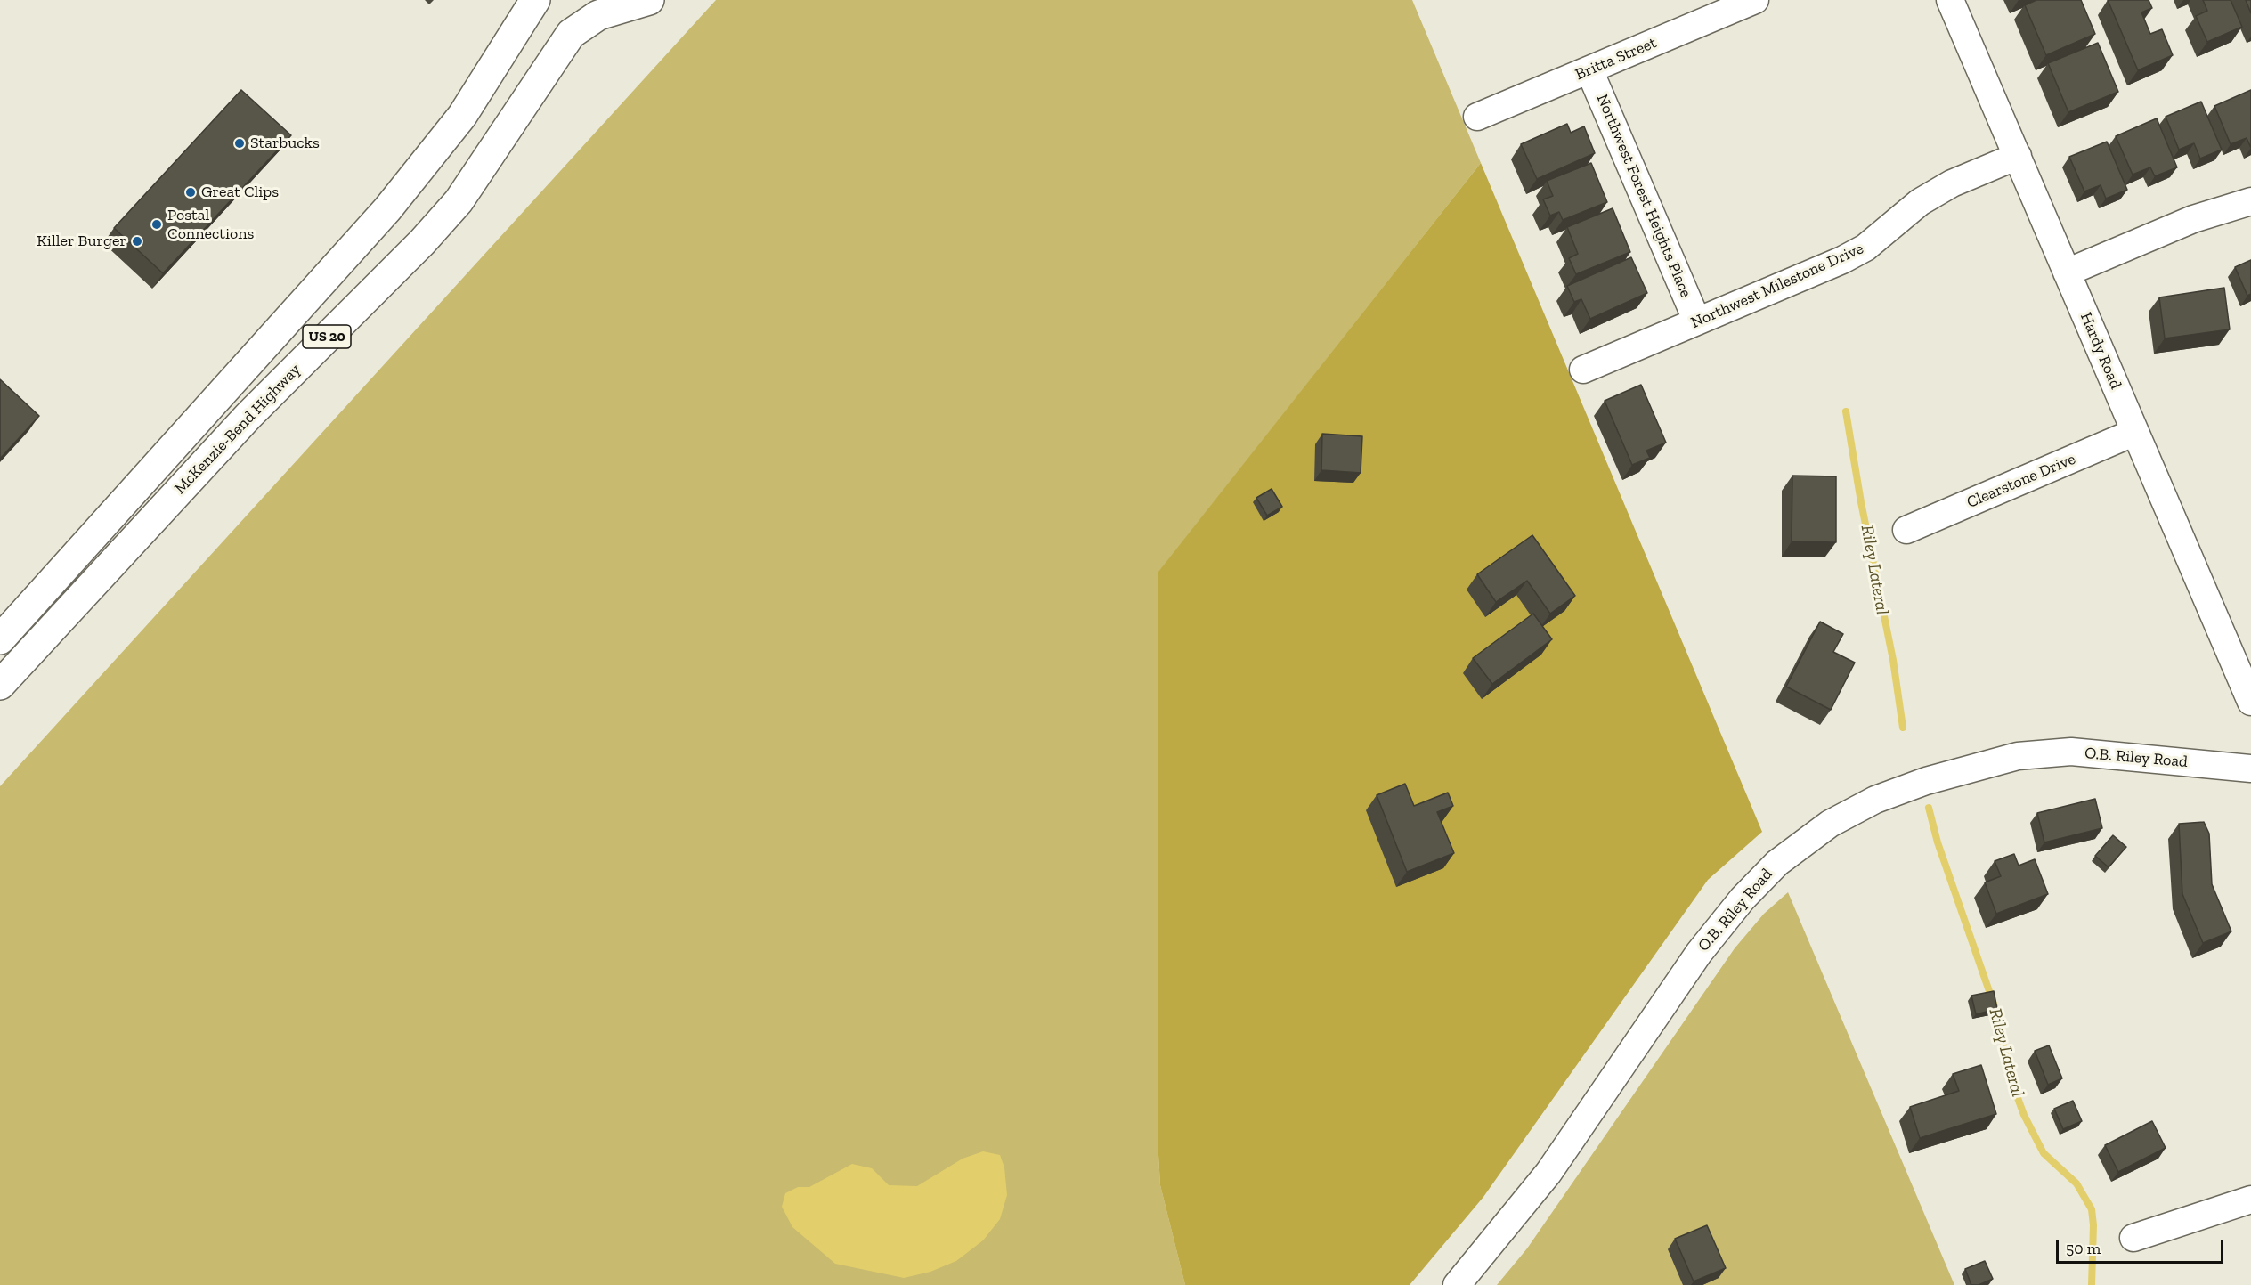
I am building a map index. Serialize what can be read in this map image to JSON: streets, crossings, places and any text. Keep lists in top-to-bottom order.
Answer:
{
  "streets": {
    "highway": ["US 20", "McKenzie-Bend Highway"],
    "street": [
      "Britta Street",
      "Northwest Forest Heights Place",
      "Northwest Milestone Drive",
      "Hardy Road",
      "Clearstone Drive",
      "O.B. Riley Road"
    ]
  },
  "crossings": [
    ["Britta Street", "Northwest Forest Heights Place"],
    ["Northwest Forest Heights Place", "Northwest Milestone Drive"],
    ["Northwest Milestone Drive", "Hardy Road"],
    ["Hardy Road", "Clearstone Drive"]
  ],
  "water": ["Riley Lateral"],
  "places": [
    "Starbucks",
    "Great Clips",
    "Postal Connections",
    "Killer Burger"
  ],
  "scale_bar": "50 m"
}
